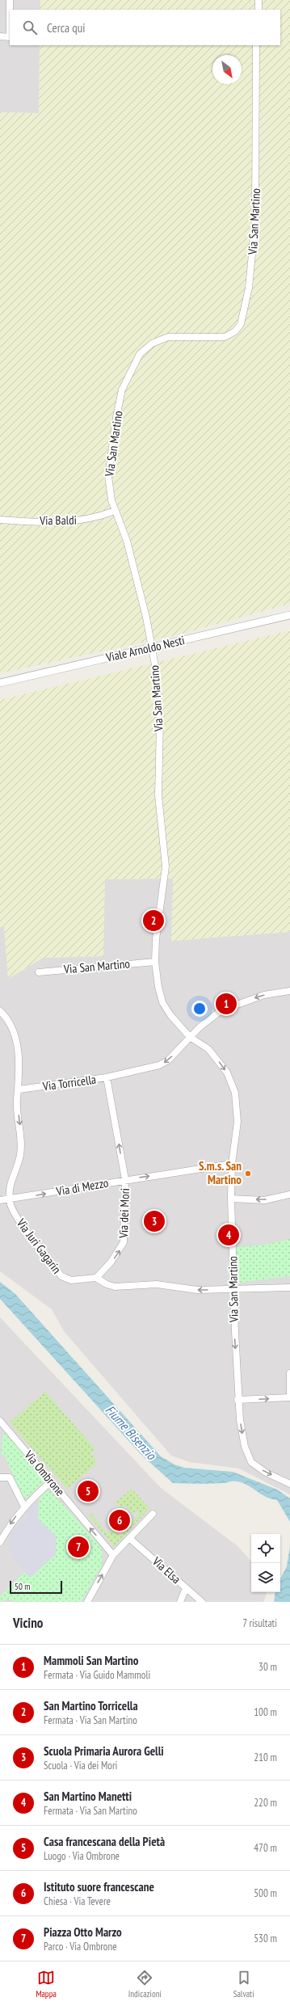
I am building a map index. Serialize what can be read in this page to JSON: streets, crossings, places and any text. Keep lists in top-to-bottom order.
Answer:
{
  "streets": {
    "street": [
      "Via San Martino",
      "Via Baldi",
      "Viale Arnoldo Nesti",
      "Via Torricella",
      "Via di Mezzo",
      "Via dei Mori",
      "Via Juri Gagarin",
      "Via Ombrone",
      "Via Elsa"
    ]
  },
  "crossings": [
    ["Via San Martino", "Via Baldi"],
    ["Via San Martino", "Viale Arnoldo Nesti"],
    ["Via San Martino", "Via Torricella"],
    ["Via San Martino", "Via di Mezzo"],
    ["Via Torricella", "Via dei Mori"],
    ["Via di Mezzo", "Via dei Mori"],
    ["Via di Mezzo", "Via Juri Gagarin"],
    ["Via dei Mori", "Via Juri Gagarin"]
  ],
  "one_way": [
    "Via Torricella",
    "Via di Mezzo",
    "Via dei Mori",
    "Via Ombrone"
  ],
  "water": ["Fiume Bisenzio"],
  "places": ["S.m.s. San Martino"],
  "scale_bar": "50 m",
  "north": "bottom right",
  "page": {
    "search": "Cerca qui",
    "pins": [
      "2",
      "1",
      "3",
      "4",
      "5",
      "6",
      "7"
    ],
    "scale": "50 m",
    "heading": ["Vicino", "7 risultati"],
    "list": [
      {
        "mark": "1",
        "name": "Mammoli San Martino",
        "note": "Fermata · Via Guido Mammoli",
        "value": "30 m"
      },
      {
        "mark": "2",
        "name": "San Martino Torricella",
        "note": "Fermata · Via San Martino",
        "value": "100 m"
      },
      {
        "mark": "3",
        "name": "Scuola Primaria Aurora Gelli",
        "note": "Scuola · Via dei Mori",
        "value": "210 m"
      },
      {
        "mark": "4",
        "name": "San Martino Manetti",
        "note": "Fermata · Via San Martino",
        "value": "220 m"
      },
      {
        "mark": "5",
        "name": "Casa francescana della Pietà",
        "note": "Luogo · Via Ombrone",
        "value": "470 m"
      },
      {
        "mark": "6",
        "name": "Istituto suore francescane",
        "note": "Chiesa · Via Tevere",
        "value": "500 m"
      },
      {
        "mark": "7",
        "name": "Piazza Otto Marzo",
        "note": "Parco · Via Ombrone",
        "value": "530 m"
      }
    ],
    "nav": ["Mappa", "Indicazioni", "Salvati"]
  }
}
